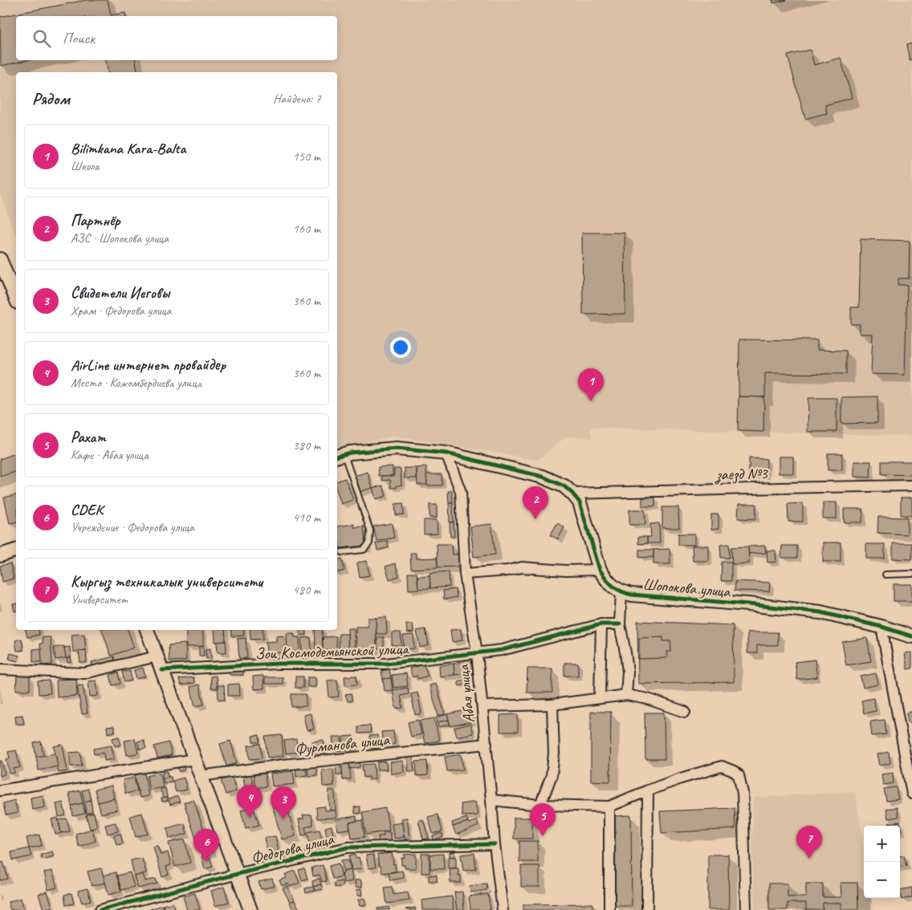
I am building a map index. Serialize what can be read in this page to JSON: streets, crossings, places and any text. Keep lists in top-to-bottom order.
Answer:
{
  "streets": {
    "street": [
      "заезд №3",
      "Шопокова улица",
      "Зои Космодемьянской улица",
      "Абая улица",
      "Фурманова улица",
      "Федорова улица"
    ]
  },
  "crossings": [
    ["заезд №3", "Шопокова улица"],
    ["Шопокова улица", "Абая улица"],
    ["Зои Космодемьянской улица", "Абая улица"],
    ["Абая улица", "Фурманова улица"],
    ["Абая улица", "Федорова улица"]
  ],
  "page": {
    "search": "Поиск",
    "heading": ["Рядом", "Найдено: 7"],
    "list": [
      {
        "mark": "1",
        "name": "Bilimkana Kara-Balta",
        "note": "Школа",
        "value": "150 m"
      },
      {
        "mark": "2",
        "name": "Партнёр",
        "note": "АЗС · Шопокова улица",
        "value": "160 m"
      },
      {
        "mark": "3",
        "name": "Свидетели Иеговы",
        "note": "Храм · Федорова улица",
        "value": "360 m"
      },
      {
        "mark": "4",
        "name": "AirLine интернет провайдер",
        "note": "Место · Кожомбердиева улица",
        "value": "360 m"
      },
      {
        "mark": "5",
        "name": "Рахат",
        "note": "Кафе · Абая улица",
        "value": "380 m"
      },
      {
        "mark": "6",
        "name": "CDEK",
        "note": "Учреждение · Федорова улица",
        "value": "410 m"
      },
      {
        "mark": "7",
        "name": "Кыргыз техникалык университети",
        "note": "Университет",
        "value": "480 m"
      }
    ],
    "pins": [
      "1",
      "2",
      "4",
      "3",
      "5",
      "7",
      "6"
    ],
    "map_buttons": ["+", "−"]
  }
}
